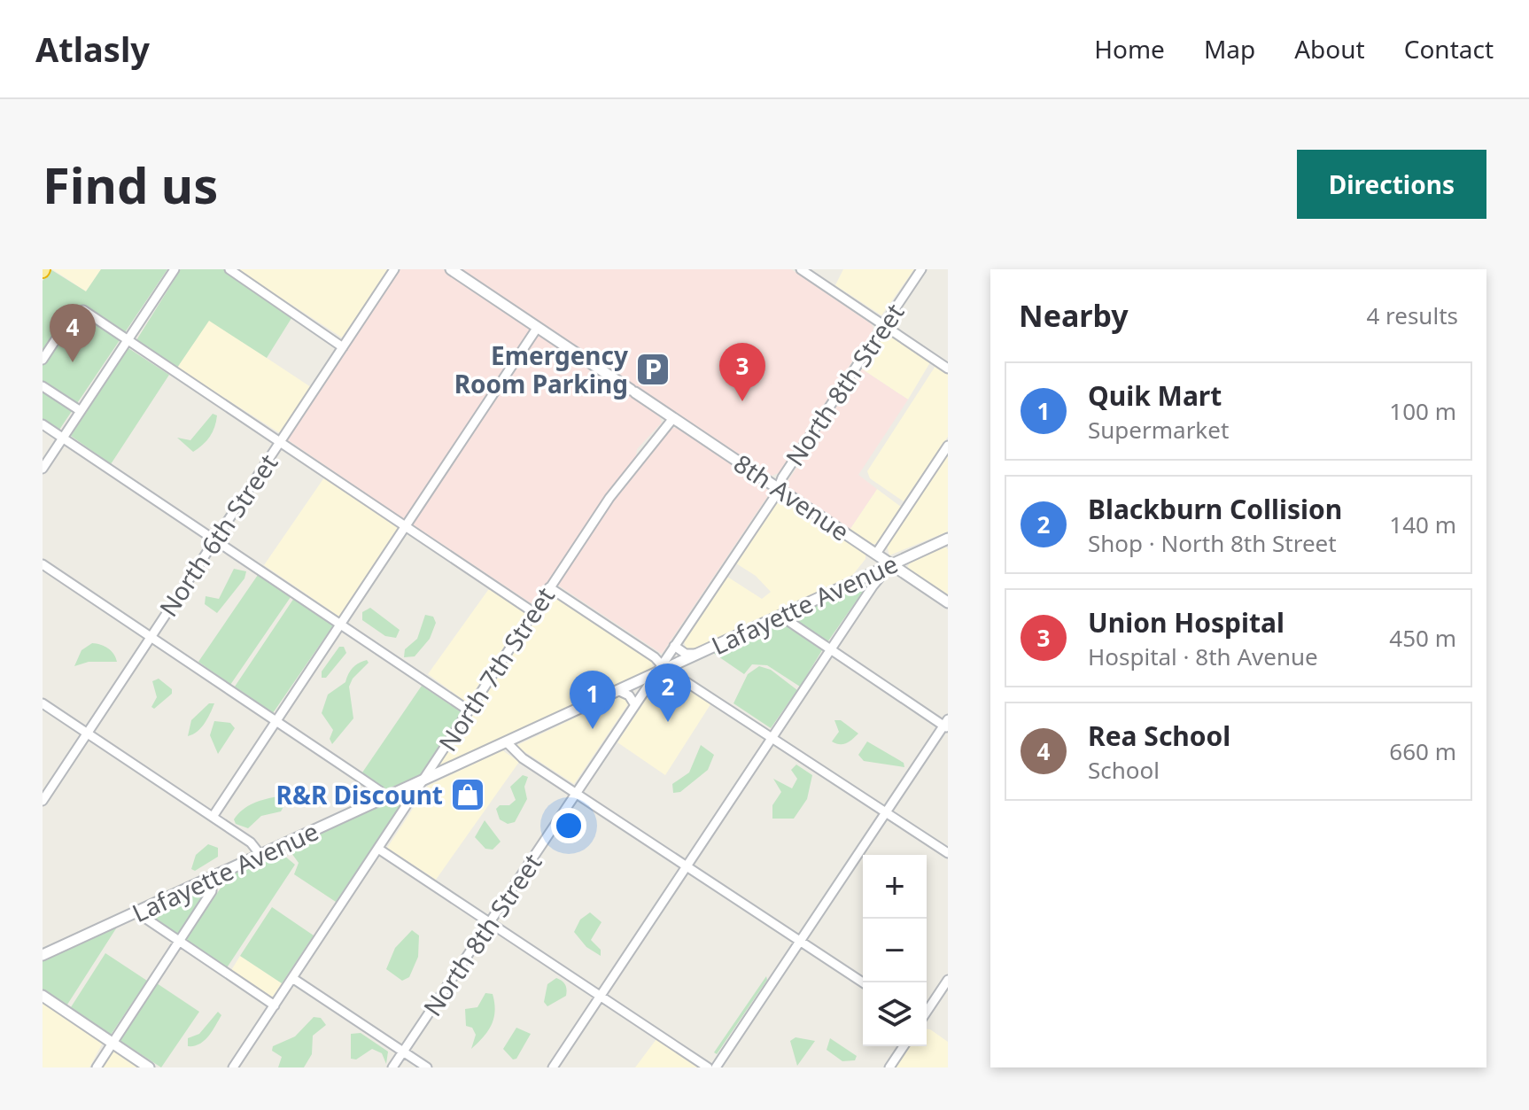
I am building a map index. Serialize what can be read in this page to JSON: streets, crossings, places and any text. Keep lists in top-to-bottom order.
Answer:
{
  "streets": {
    "street": [
      "North 8th Street",
      "8th Avenue",
      "North 6th Street",
      "Lafayette Avenue",
      "North 7th Street"
    ]
  },
  "crossings": [
    ["North 8th Street", "8th Avenue"],
    ["North 8th Street", "Lafayette Avenue"],
    ["8th Avenue", "Lafayette Avenue"],
    ["8th Avenue", "North 7th Street"],
    ["Lafayette Avenue", "North 7th Street"]
  ],
  "places": {
    "parking": ["Emergency Room Parking"],
    "shop": ["R&R Discount"]
  },
  "page": {
    "header": "Atlasly",
    "nav": [
      "Home",
      "Map",
      "About",
      "Contact"
    ],
    "buttons": "Directions",
    "title": "Find us",
    "heading": ["Nearby", "4 results"],
    "pins": [
      "4",
      "3",
      "2",
      "1"
    ],
    "list": [
      {
        "mark": "1",
        "name": "Quik Mart",
        "note": "Supermarket",
        "value": "100 m"
      },
      {
        "mark": "2",
        "name": "Blackburn Collision",
        "note": "Shop · North 8th Street",
        "value": "140 m"
      },
      {
        "mark": "3",
        "name": "Union Hospital",
        "note": "Hospital · 8th Avenue",
        "value": "450 m"
      },
      {
        "mark": "4",
        "name": "Rea School",
        "note": "School",
        "value": "660 m"
      }
    ],
    "map_buttons": ["+", "−"]
  }
}
